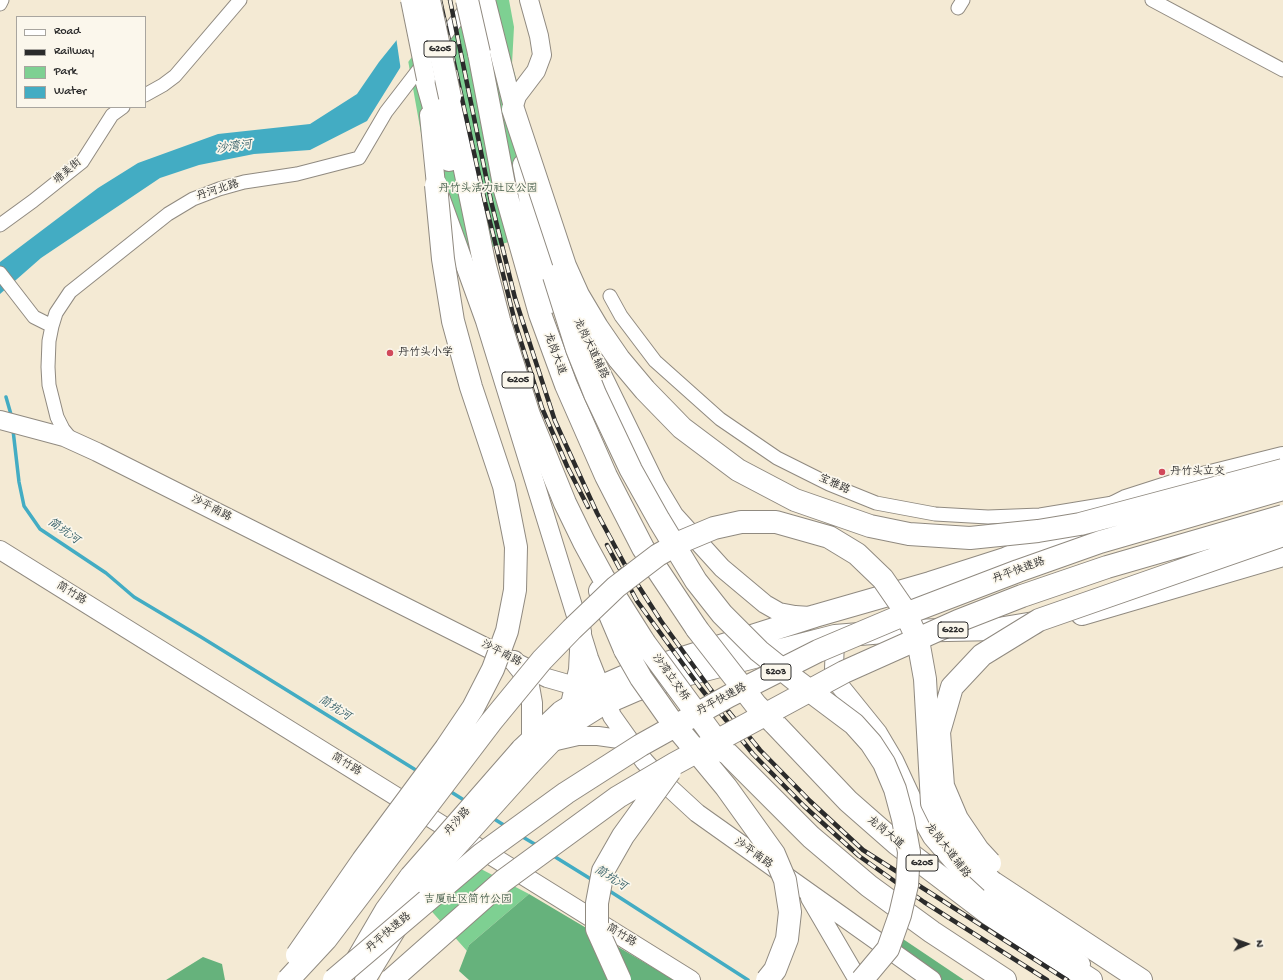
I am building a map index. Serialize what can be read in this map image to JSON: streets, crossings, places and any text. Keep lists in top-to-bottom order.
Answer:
{
  "streets": {
    "highway": [
      "G205",
      "龙岗大道",
      "丹平快速路",
      "G220",
      "S203",
      "沙湾立交桥"
    ],
    "main road": [
      "龙岗大道辅路",
      "沙平南路",
      "简竹路",
      "丹沙路"
    ],
    "street": ["塘美街", "丹河北路", "宝雅路"]
  },
  "crossings": [
    ["G205", "沙湾立交桥"],
    ["丹河北路", "沙平南路"],
    ["龙岗大道辅路", "G220"],
    ["沙平南路", "G220"],
    ["沙平南路", "丹沙路"],
    ["G220", "丹沙路"]
  ],
  "water": ["沙湾河", "简坑河"],
  "parks": ["丹竹头活力社区公园", "吉厦社区简竹公园"],
  "places": ["丹竹头小学", "丹竹头立交"],
  "legend": [
    "Road",
    "Railway",
    "Park",
    "Water"
  ],
  "north": "right"
}
